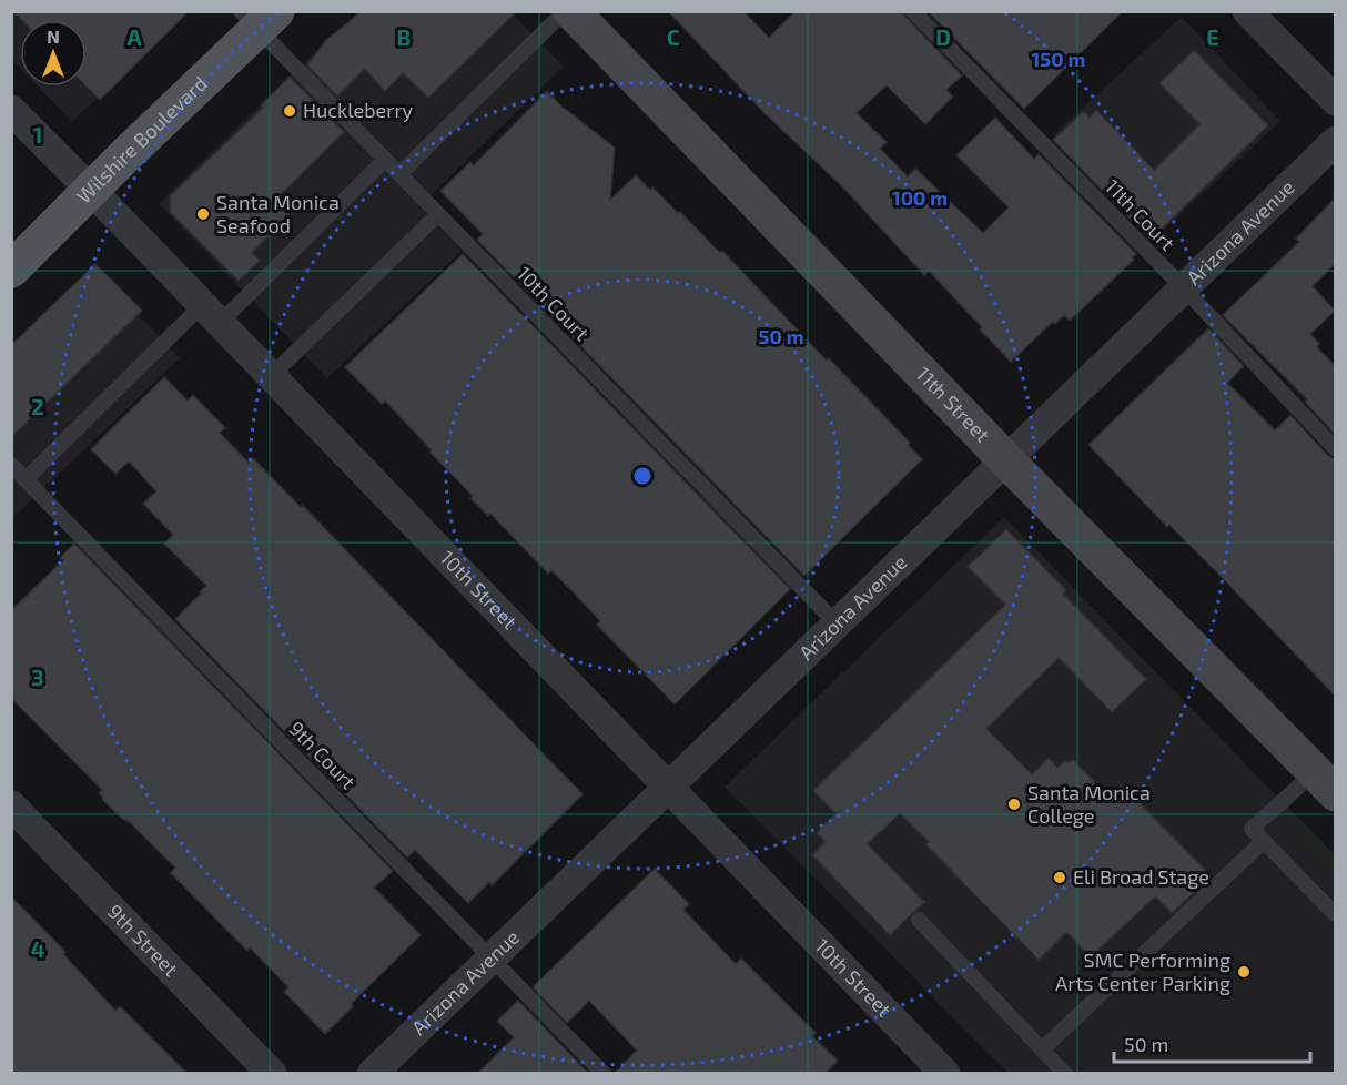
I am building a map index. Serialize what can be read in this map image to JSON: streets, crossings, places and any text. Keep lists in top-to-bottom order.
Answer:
{
  "streets": {
    "main road": ["Wilshire Boulevard"],
    "street": [
      "Arizona Avenue",
      "11th Street",
      "10th Street",
      "9th Street"
    ],
    "lane": ["11th Court", "10th Court", "9th Court"]
  },
  "crossings": [
    ["Wilshire Boulevard", "10th Court"],
    ["Wilshire Boulevard", "10th Street"],
    ["11th Court", "Arizona Avenue"],
    ["Arizona Avenue", "10th Court"],
    ["Arizona Avenue", "11th Street"],
    ["Arizona Avenue", "10th Street"],
    ["Arizona Avenue", "9th Court"]
  ],
  "places": [
    "Huckleberry",
    "Santa Monica Seafood",
    "Santa Monica College",
    "Eli Broad Stage",
    "SMC Performing Arts Center Parking"
  ],
  "scale_bar": "50 m",
  "north": "top",
  "grid": {
    "columns": [
      "A",
      "B",
      "C",
      "D",
      "E"
    ],
    "rows": [
      "1",
      "2",
      "3",
      "4"
    ]
  },
  "rings": ["150 m", "100 m", "50 m"]
}
